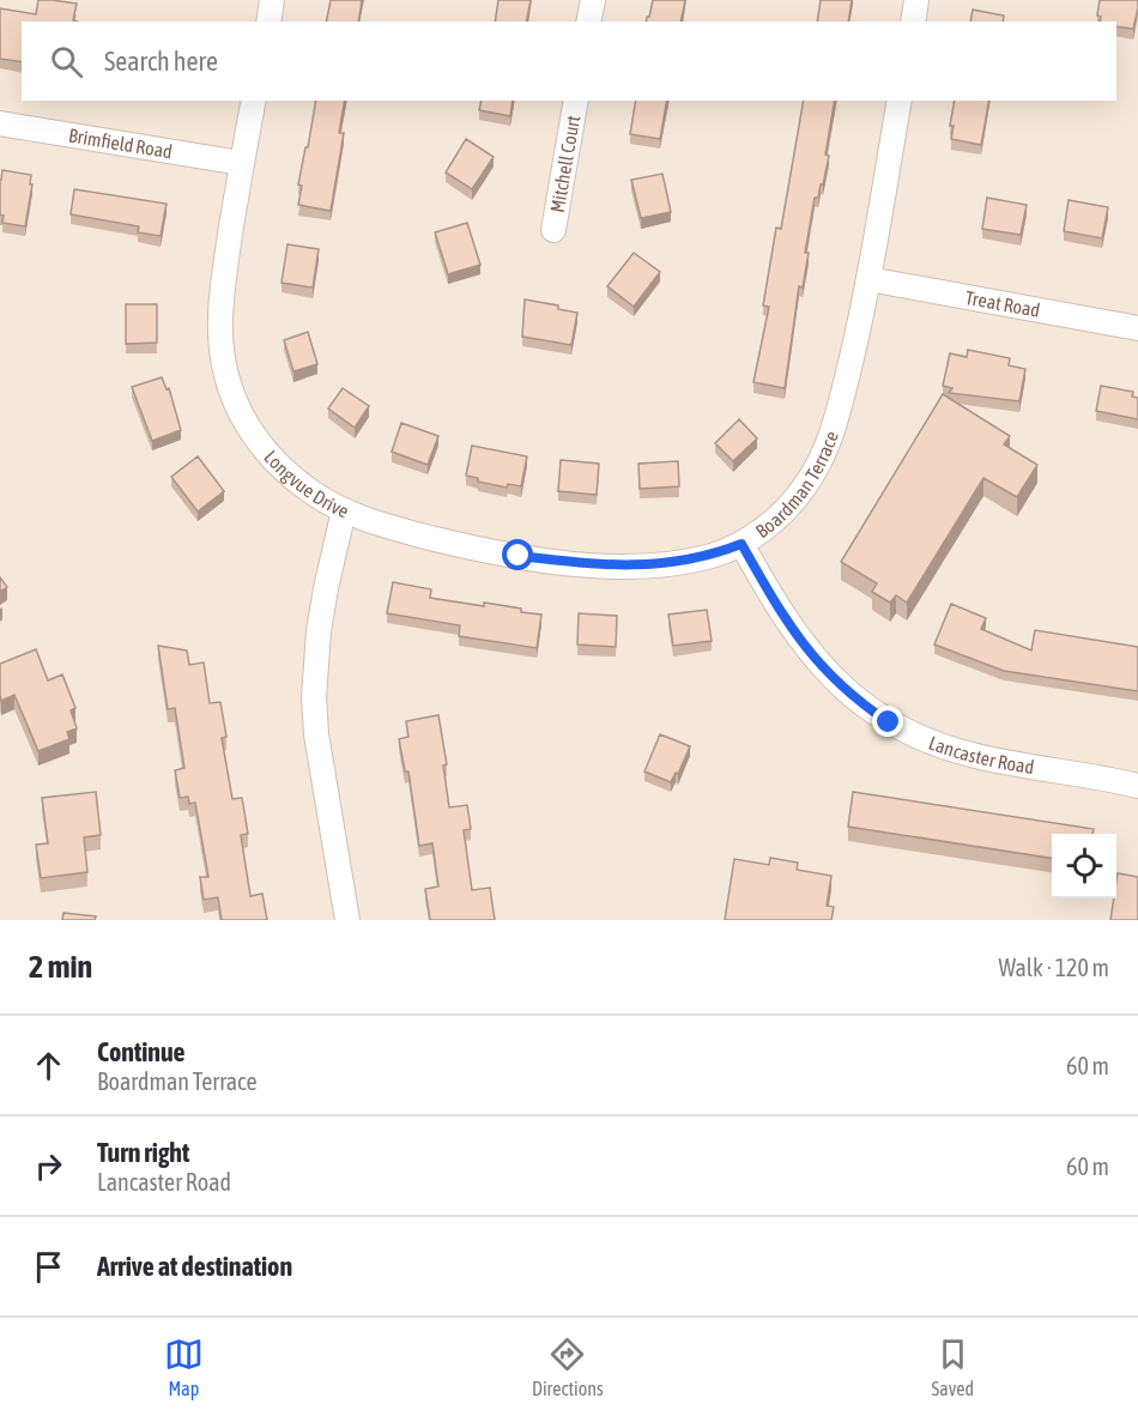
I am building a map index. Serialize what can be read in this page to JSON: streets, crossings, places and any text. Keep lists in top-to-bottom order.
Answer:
{
  "streets": {
    "street": [
      "Brimfield Road",
      "Mitchell Court",
      "Treat Road",
      "Boardman Terrace",
      "Longvue Drive",
      "Lancaster Road"
    ]
  },
  "crossings": [
    ["Brimfield Road", "Longvue Drive"],
    ["Treat Road", "Boardman Terrace"],
    ["Boardman Terrace", "Longvue Drive"],
    ["Boardman Terrace", "Lancaster Road"]
  ],
  "page": {
    "search": "Search here",
    "heading": ["2 min", "Walk · 120 m"],
    "list": [
      ["Continue", "Boardman Terrace", "60 m"],
      ["Turn right", "Lancaster Road", "60 m"],
      "Arrive at destination"
    ],
    "nav": ["Map", "Directions", "Saved"]
  }
}
